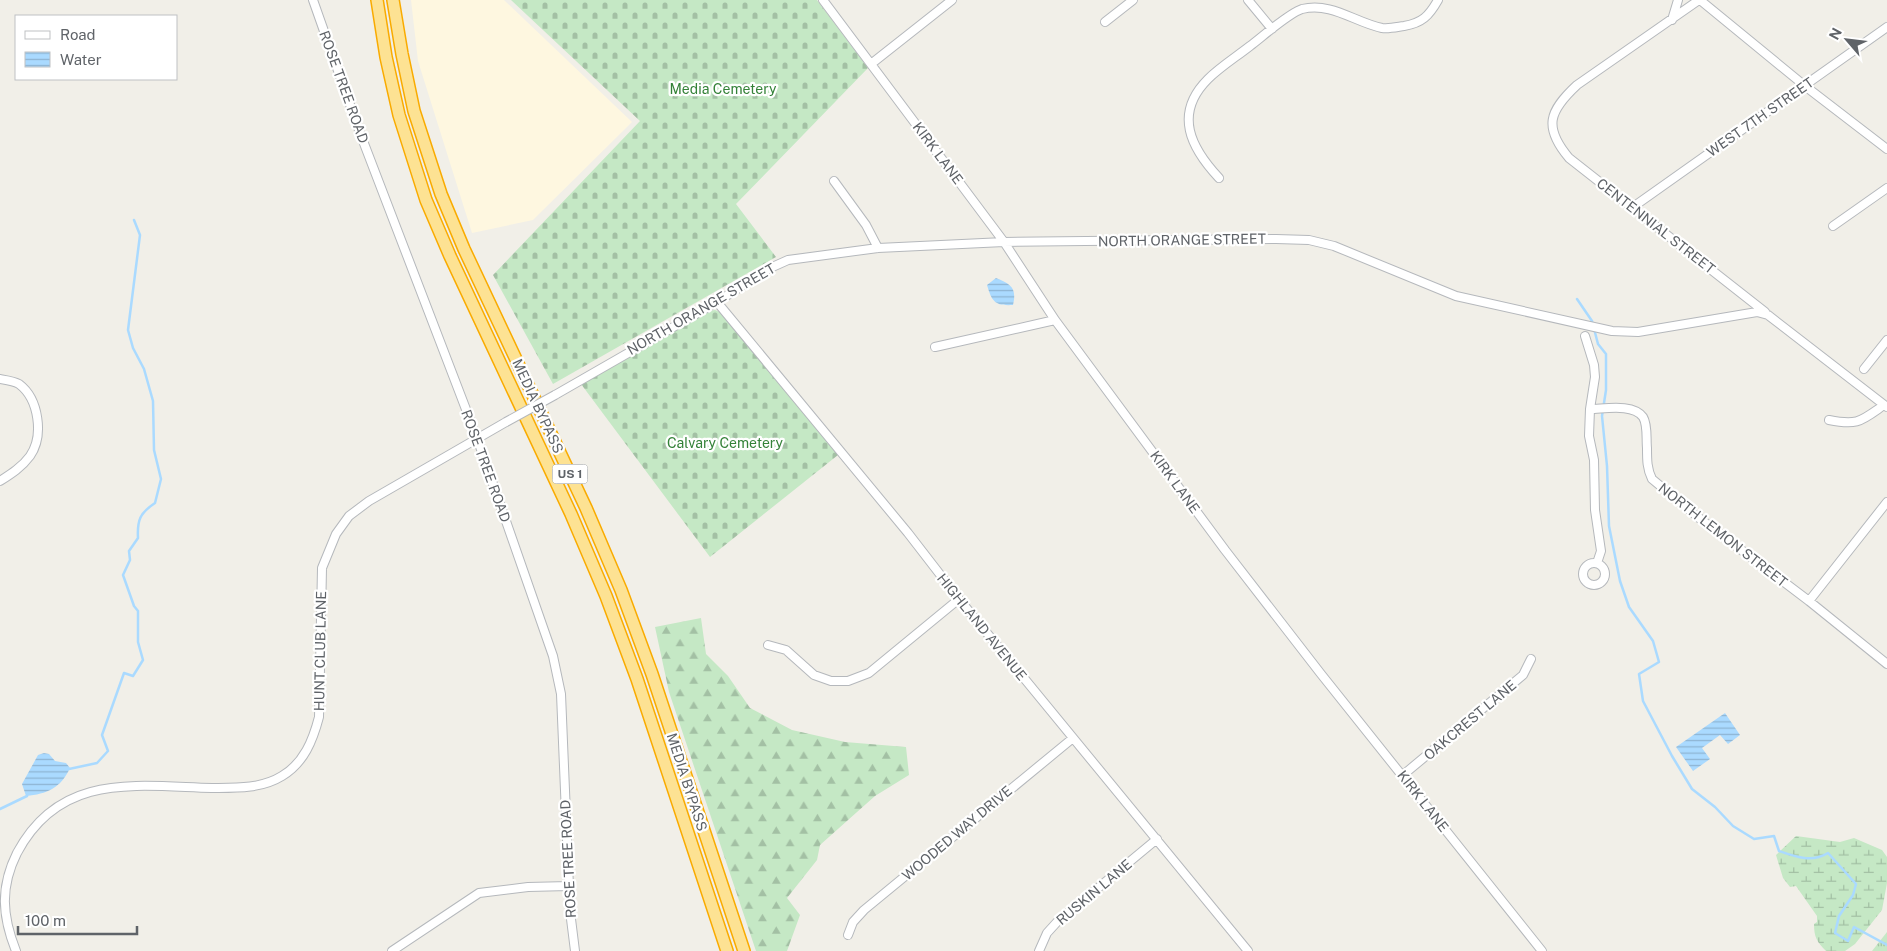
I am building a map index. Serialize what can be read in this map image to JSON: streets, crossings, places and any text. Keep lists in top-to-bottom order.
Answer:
{
  "streets": {
    "highway": ["MEDIA BYPASS", "US 1"],
    "street": [
      "ROSE TREE ROAD",
      "WEST 7TH STREET",
      "KIRK LANE",
      "CENTENNIAL STREET",
      "NORTH ORANGE STREET",
      "NORTH LEMON STREET",
      "HIGHLAND AVENUE",
      "HUNT CLUB LANE",
      "OAKCREST LANE",
      "WOODED WAY DRIVE",
      "RUSKIN LANE"
    ]
  },
  "crossings": [
    ["ROSE TREE ROAD", "NORTH ORANGE STREET"],
    ["ROSE TREE ROAD", "HUNT CLUB LANE"],
    ["WEST 7TH STREET", "CENTENNIAL STREET"],
    ["KIRK LANE", "NORTH ORANGE STREET"],
    ["KIRK LANE", "OAKCREST LANE"],
    ["CENTENNIAL STREET", "NORTH ORANGE STREET"],
    ["NORTH ORANGE STREET", "HIGHLAND AVENUE"],
    ["NORTH ORANGE STREET", "HUNT CLUB LANE"],
    ["HIGHLAND AVENUE", "WOODED WAY DRIVE"],
    ["HIGHLAND AVENUE", "RUSKIN LANE"]
  ],
  "parks": ["Media Cemetery", "Calvary Cemetery"],
  "legend": ["Road", "Water"],
  "scale_bar": "100 m",
  "north": "top left"
}
